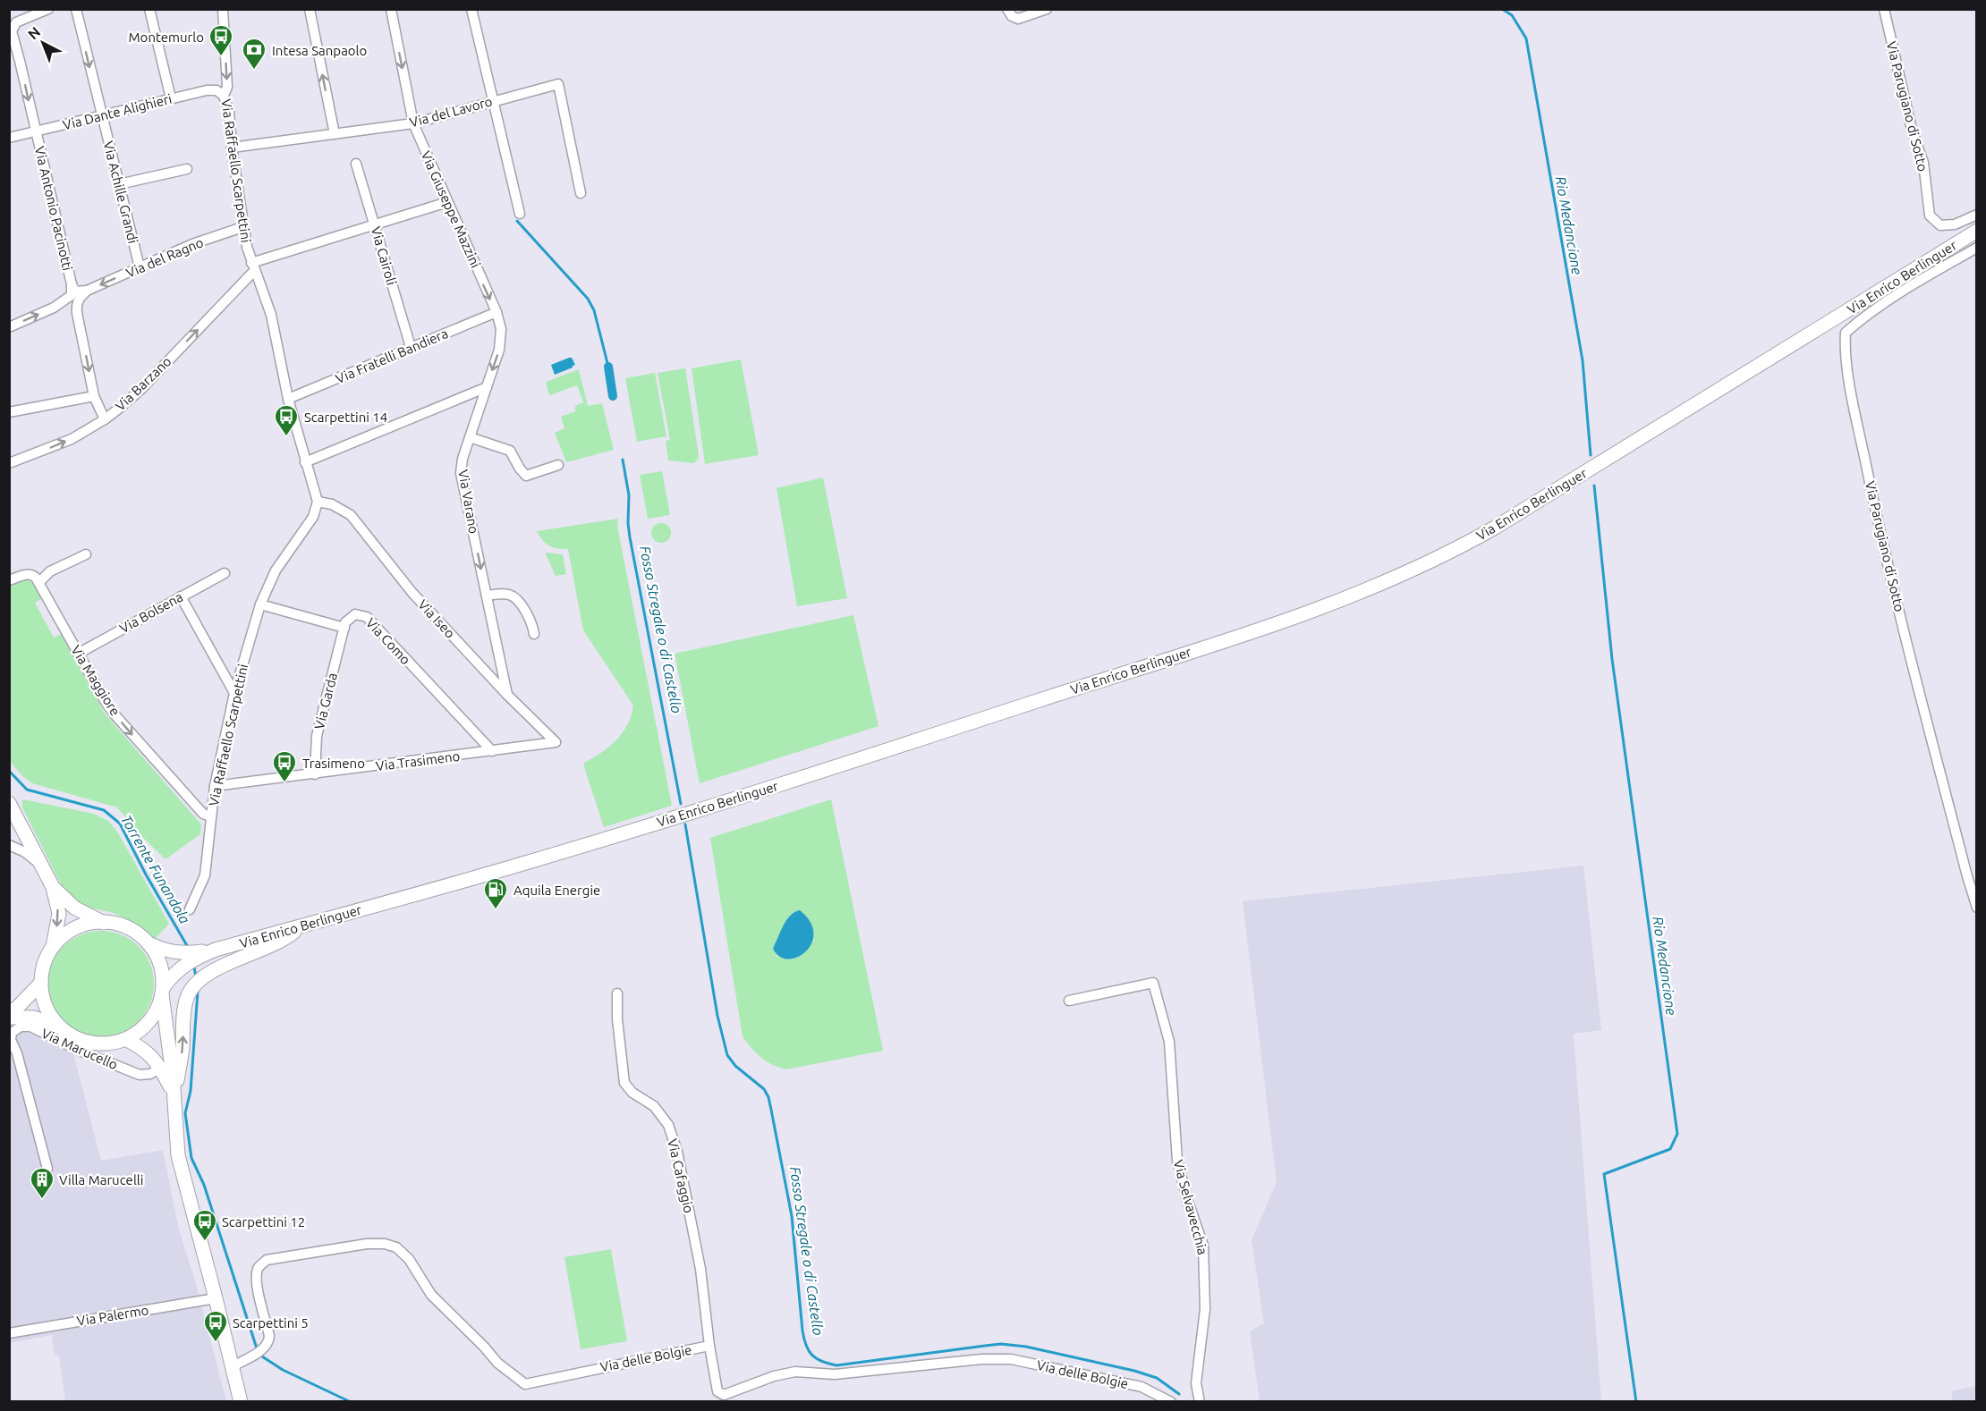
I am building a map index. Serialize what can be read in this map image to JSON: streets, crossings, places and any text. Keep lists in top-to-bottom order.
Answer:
{
  "streets": {
    "main road": ["Via Enrico Berlinguer"],
    "street": [
      "Via Parugiano di Sotto",
      "Via Dante Alighieri",
      "Via del Lavoro",
      "Via Raffaello Scarpettini",
      "Via Achille Grandi",
      "Via Antonio Pacinotti",
      "Via Giuseppe Mazzini",
      "Via Cairoli",
      "Via del Ragno",
      "Via Fratelli Bandiera",
      "Via Barzano",
      "Via Varano",
      "Via Bolsena",
      "Via Iseo",
      "Via Como",
      "Via Maggiore",
      "Via Garda",
      "Via Trasimeno",
      "Via Marucello",
      "Via Cafaggio",
      "Via Selvavecchia",
      "Via Palermo",
      "Via delle Bolgie"
    ]
  },
  "crossings": [
    ["Via Dante Alighieri", "Via Raffaello Scarpettini"],
    ["Via Dante Alighieri", "Via Achille Grandi"],
    ["Via Dante Alighieri", "Via Antonio Pacinotti"],
    ["Via del Lavoro", "Via Raffaello Scarpettini"],
    ["Via del Lavoro", "Via Giuseppe Mazzini"],
    ["Via Raffaello Scarpettini", "Via del Ragno"],
    ["Via Raffaello Scarpettini", "Via Fratelli Bandiera"],
    ["Via Raffaello Scarpettini", "Via Barzano"],
    ["Via Raffaello Scarpettini", "Via Iseo"],
    ["Via Raffaello Scarpettini", "Via Como"],
    ["Via Raffaello Scarpettini", "Via Maggiore"],
    ["Via Raffaello Scarpettini", "Via Trasimeno"],
    ["Via Achille Grandi", "Via del Ragno"],
    ["Via Giuseppe Mazzini", "Via Fratelli Bandiera"],
    ["Via Giuseppe Mazzini", "Via Varano"],
    ["Via Cairoli", "Via Fratelli Bandiera"],
    ["Via Fratelli Bandiera", "Via Varano"],
    ["Via Varano", "Via Iseo"],
    ["Via Bolsena", "Via Maggiore"],
    ["Via Iseo", "Via Trasimeno"],
    ["Via Como", "Via Garda"],
    ["Via Como", "Via Trasimeno"],
    ["Via Garda", "Via Trasimeno"],
    ["Via Cafaggio", "Via delle Bolgie"]
  ],
  "one_way": ["Via Barzano", "Via Varano", "Via Maggiore"],
  "water": ["Rio Medancione", "Fosso Stregale o di Castello", "Torrente Funandola"],
  "places": {
    "bus stop": [
      "Montemurlo",
      "Scarpettini 14",
      "Trasimeno",
      "Scarpettini 12",
      "Scarpettini 5"
    ],
    "bank": ["Intesa Sanpaolo"],
    "fuel station": ["Aquila Energie"],
    "building": ["Villa Marucelli"]
  },
  "north": "top left"
}
